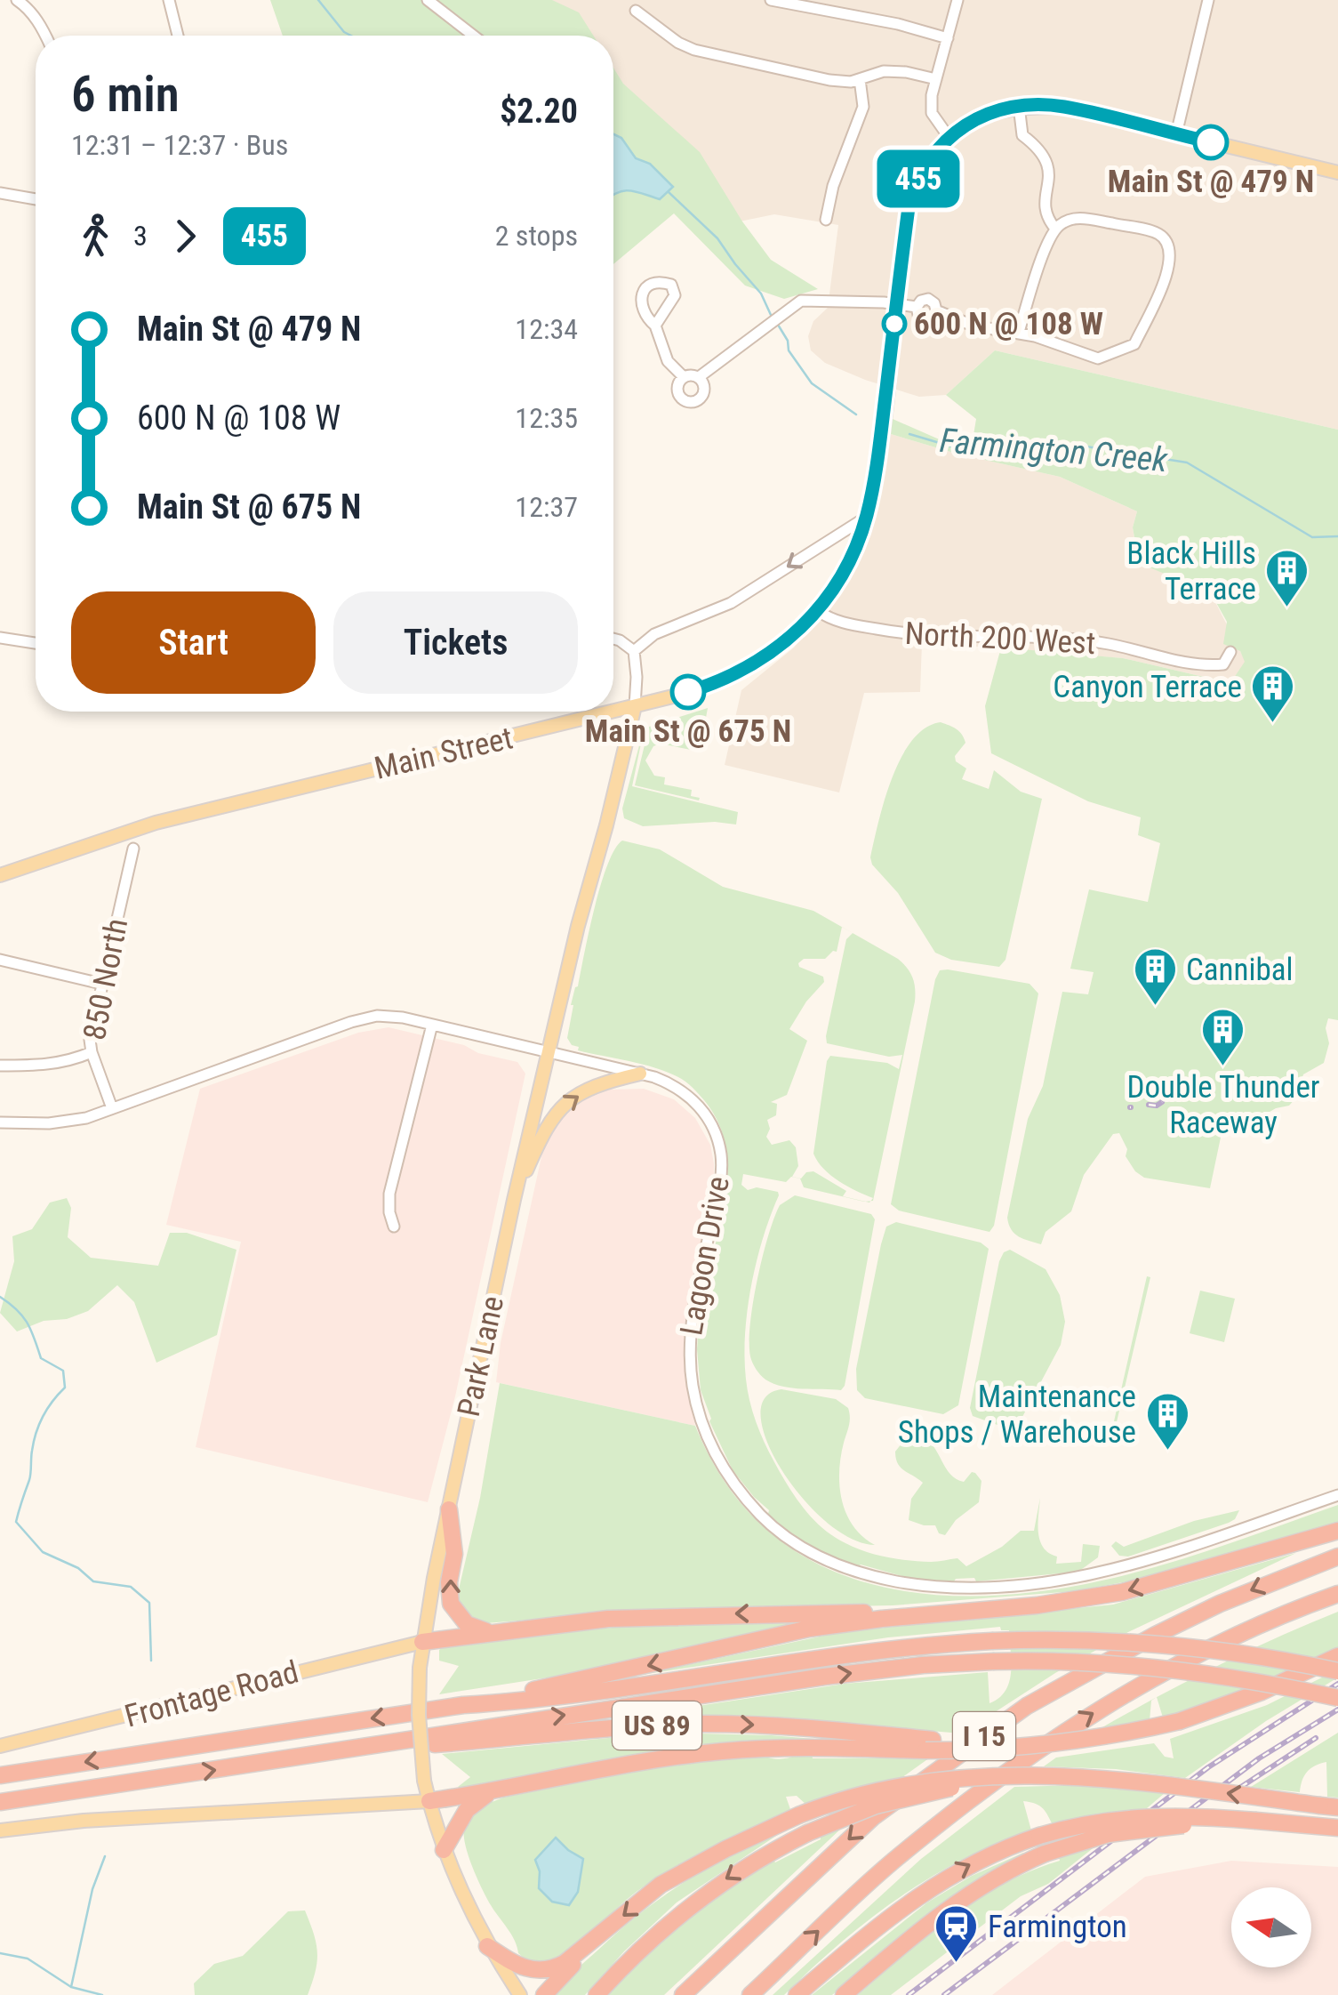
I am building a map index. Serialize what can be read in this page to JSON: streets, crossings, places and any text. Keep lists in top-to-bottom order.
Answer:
{
  "streets": {
    "highway": ["US 89", "I 15"],
    "main road": ["Main Street", "Park Lane", "Frontage Road"],
    "street": ["North 200 West", "850 North", "Lagoon Drive"]
  },
  "crossings": [
    ["North 200 West", "Main Street"],
    ["Main Street", "Park Lane"],
    ["850 North", "Lagoon Drive"],
    ["Lagoon Drive", "Park Lane"],
    ["Park Lane", "Frontage Road"]
  ],
  "water": ["Farmington Creek"],
  "places": {
    "other": ["Main St @ 479 N", "600 N @ 108 W", "Main St @ 675 N"],
    "building": [
      "Black Hills Terrace",
      "Canyon Terrace",
      "Cannibal",
      "Double Thunder Raceway",
      "Maintenance Shops / Warehouse"
    ],
    "station": ["Farmington"]
  },
  "lines": ["bus line 455"],
  "north": "left",
  "page": {
    "on_map": "455",
    "heading": ["6 min", "12:31 – 12:37 · Bus", "$2.20"],
    "legs": ["3", "455", "2 stops"],
    "list": [
      {
        "name": "Main St @ 479 N",
        "value": "12:34"
      },
      {
        "name": "600 N @ 108 W",
        "value": "12:35"
      },
      {
        "name": "Main St @ 675 N",
        "value": "12:37"
      }
    ],
    "buttons": ["Start", "Tickets"]
  }
}
